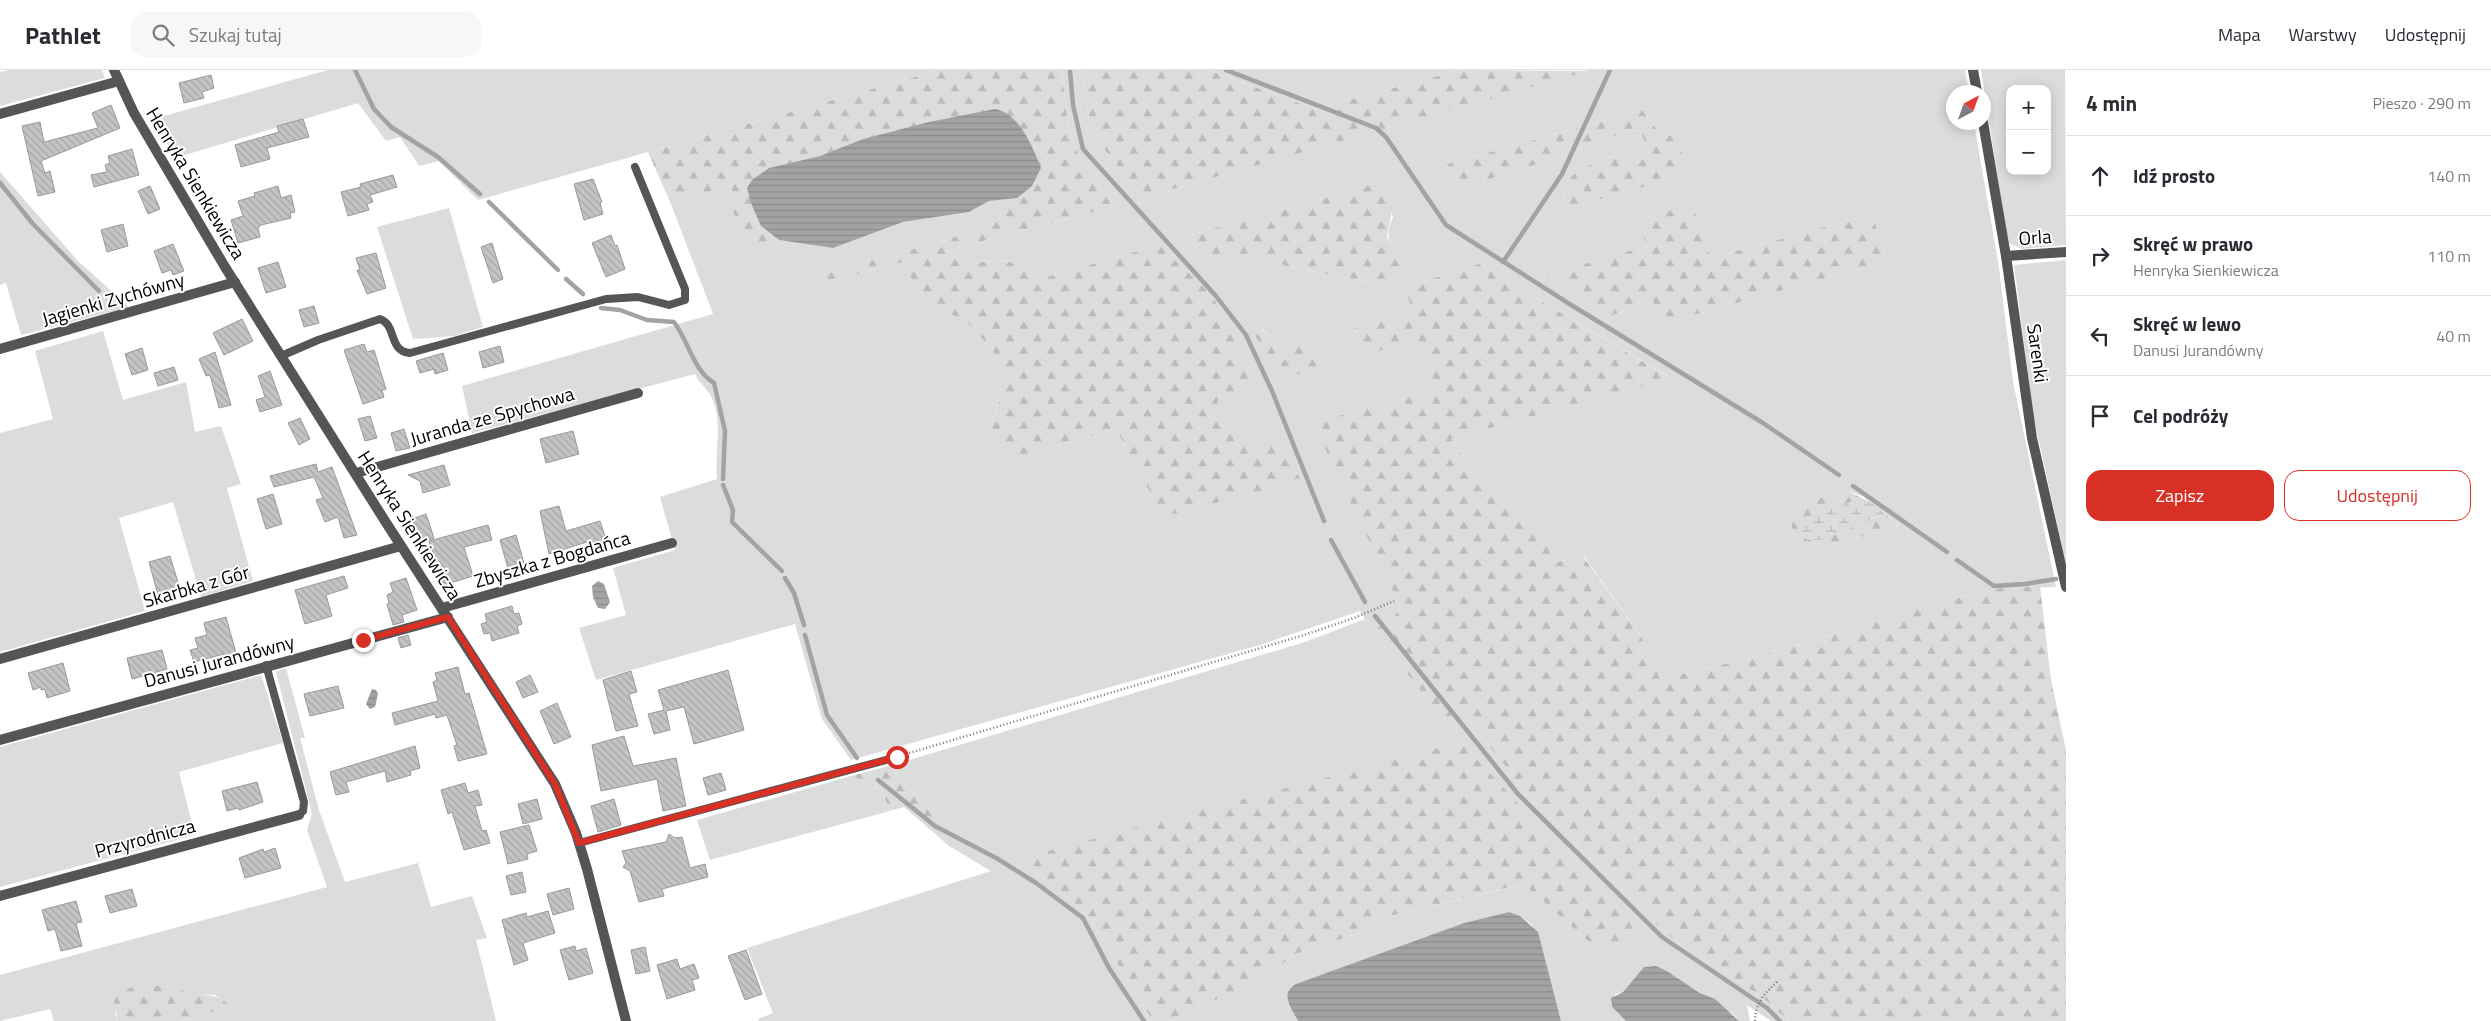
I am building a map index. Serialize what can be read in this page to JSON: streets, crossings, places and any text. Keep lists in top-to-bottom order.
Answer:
{
  "streets": {
    "street": [
      "Henryka Sienkiewicza",
      "Orla",
      "Jagienki Zychówny",
      "Sarenki",
      "Juranda ze Spychowa",
      "Zbyszka z Bogdańca",
      "Skarbka z Gór",
      "Danusi Jurandówny",
      "Przyrodnicza"
    ]
  },
  "crossings": [
    ["Henryka Sienkiewicza", "Jagienki Zychówny"],
    ["Henryka Sienkiewicza", "Juranda ze Spychowa"],
    ["Henryka Sienkiewicza", "Zbyszka z Bogdańca"],
    ["Henryka Sienkiewicza", "Skarbka z Gór"],
    ["Henryka Sienkiewicza", "Danusi Jurandówny"],
    ["Orla", "Sarenki"],
    ["Zbyszka z Bogdańca", "Danusi Jurandówny"]
  ],
  "north": "top right",
  "page": {
    "header": "Pathlet",
    "search": "Szukaj tutaj",
    "nav": ["Mapa", "Warstwy", "Udostępnij"],
    "heading": ["4 min", "Pieszo · 290 m"],
    "map_buttons": ["+", "−"],
    "list": [
      ["Idź prosto", "140 m"],
      ["Skręć w prawo", "Henryka Sienkiewicza", "110 m"],
      ["Skręć w lewo", "Danusi Jurandówny", "40 m"],
      "Cel podróży"
    ],
    "buttons": ["Zapisz", "Udostępnij"]
  }
}
